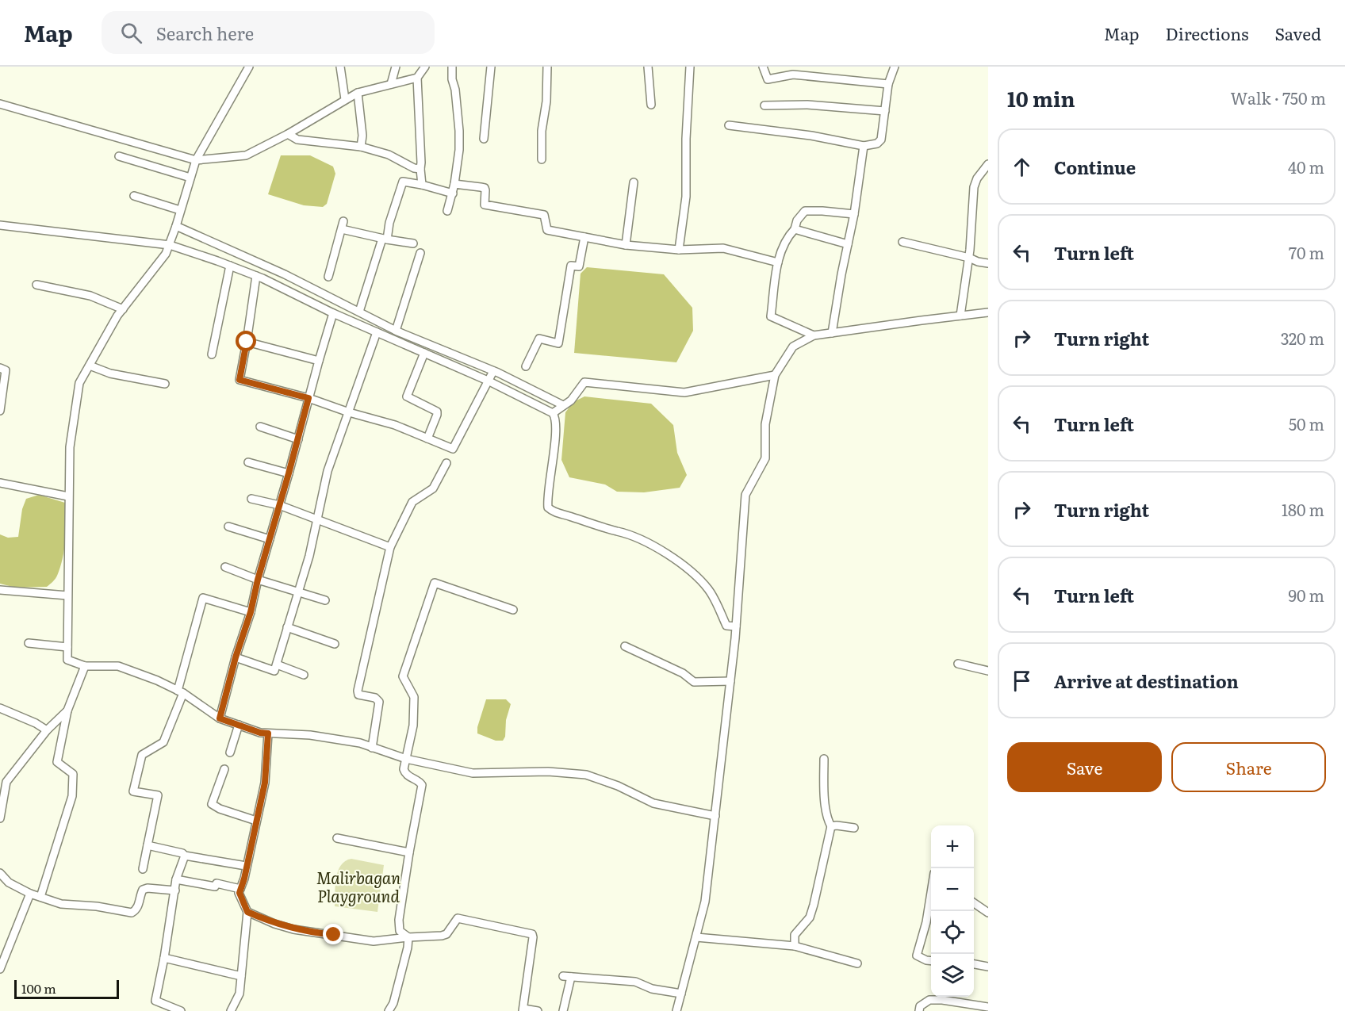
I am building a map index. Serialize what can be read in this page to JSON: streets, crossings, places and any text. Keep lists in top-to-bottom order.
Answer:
{
  "parks": ["Malirbagan Playground"],
  "scale_bar": "100 m",
  "page": {
    "header": "Map",
    "search": "Search here",
    "nav": ["Map", "Directions", "Saved"],
    "heading": ["10 min", "Walk · 750 m"],
    "list": [
      ["Continue", "40 m"],
      ["Turn left", "70 m"],
      ["Turn right", "320 m"],
      ["Turn left", "50 m"],
      ["Turn right", "180 m"],
      ["Turn left", "90 m"],
      "Arrive at destination"
    ],
    "buttons": ["Save", "Share"],
    "map_buttons": ["+", "−"],
    "scale": "100 m"
  }
}
